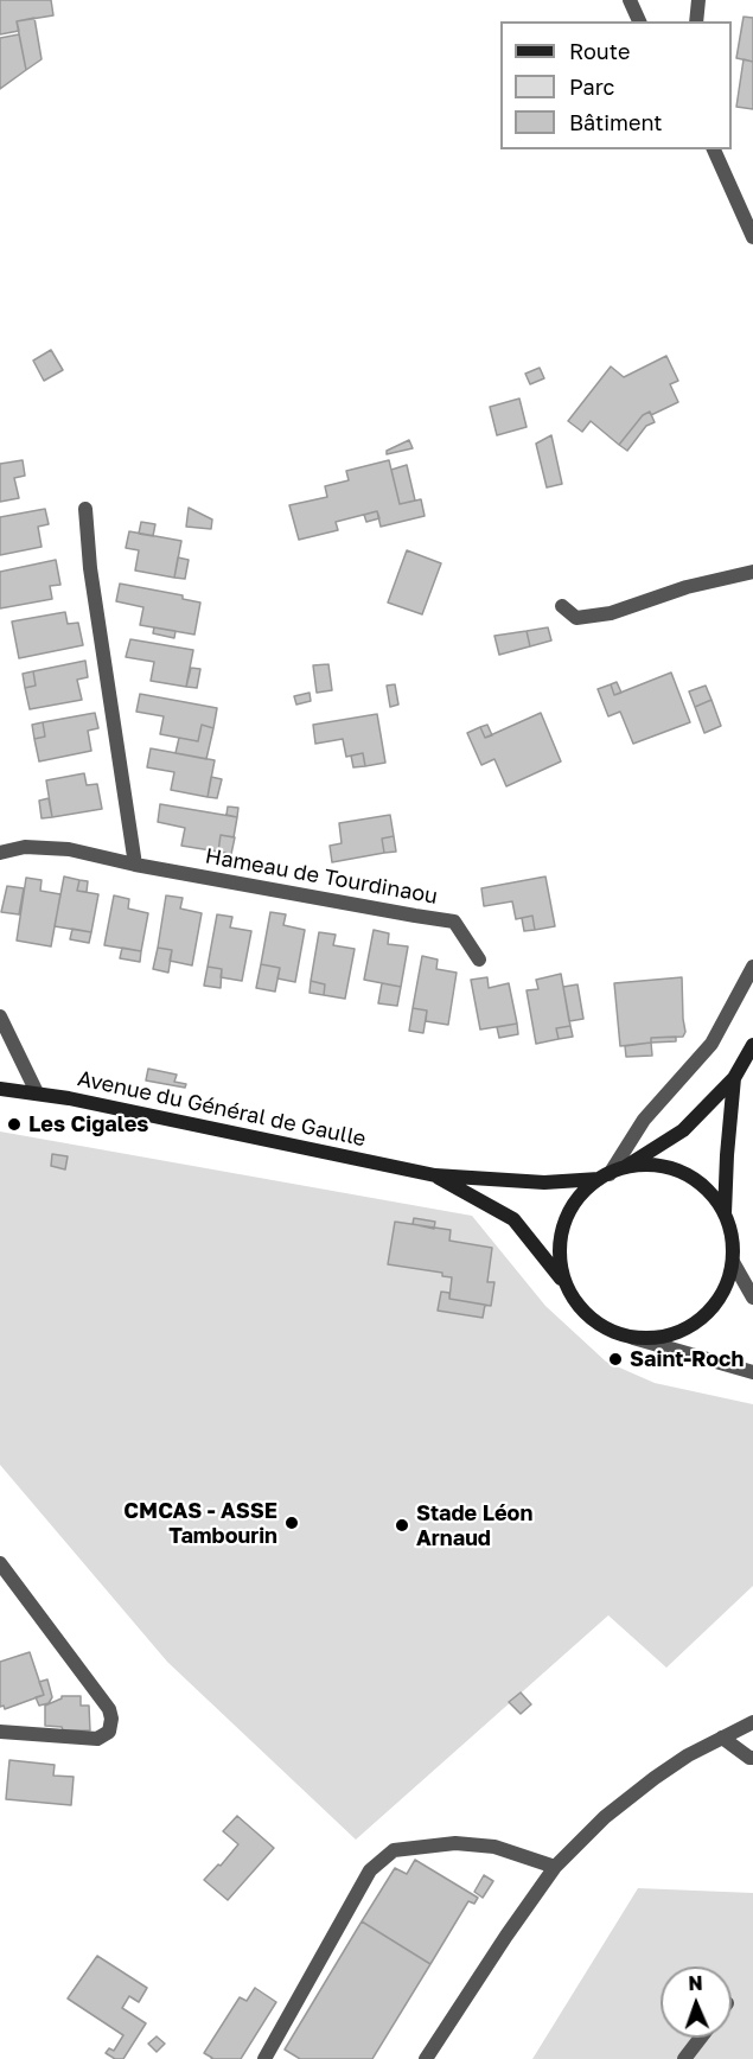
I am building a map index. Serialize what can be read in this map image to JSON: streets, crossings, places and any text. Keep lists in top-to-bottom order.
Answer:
{
  "streets": {
    "main road": ["Avenue du Général de Gaulle"],
    "street": ["Hameau de Tourdinaou"]
  },
  "places": [
    "Les Cigales",
    "Saint-Roch",
    "CMCAS - ASSE Tambourin",
    "Stade Léon Arnaud"
  ],
  "legend": ["Route", "Parc", "Bâtiment"],
  "north": "top"
}
